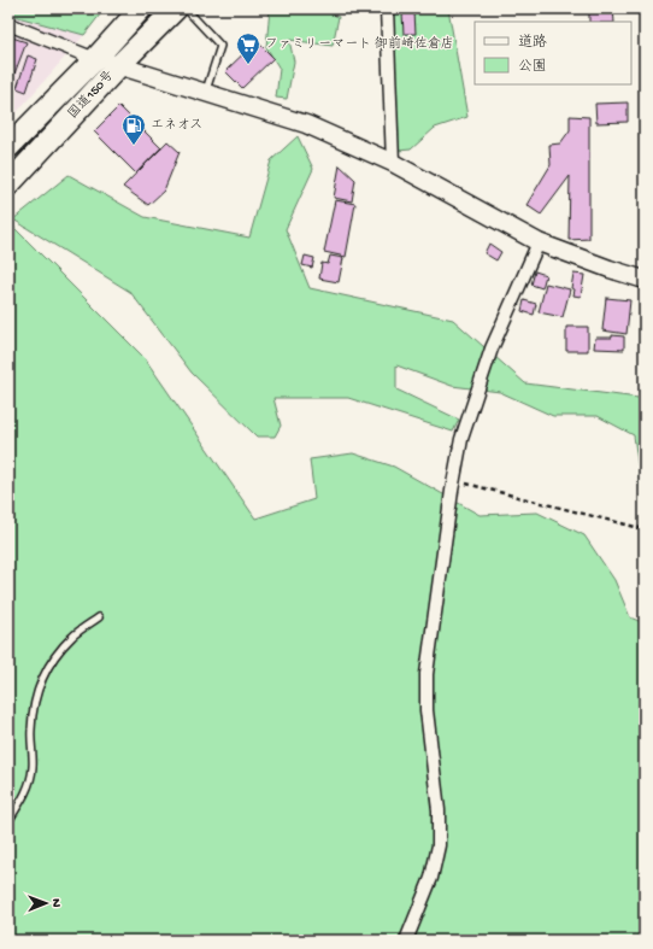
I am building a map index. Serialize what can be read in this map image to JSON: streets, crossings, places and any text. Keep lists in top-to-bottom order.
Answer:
{
  "streets": {
    "highway": ["国道150号"]
  },
  "places": {
    "supermarket": ["ファミリーマート 御前崎佐倉店"],
    "fuel station": ["エネオス"]
  },
  "legend": ["道路", "公園"],
  "north": "right"
}
